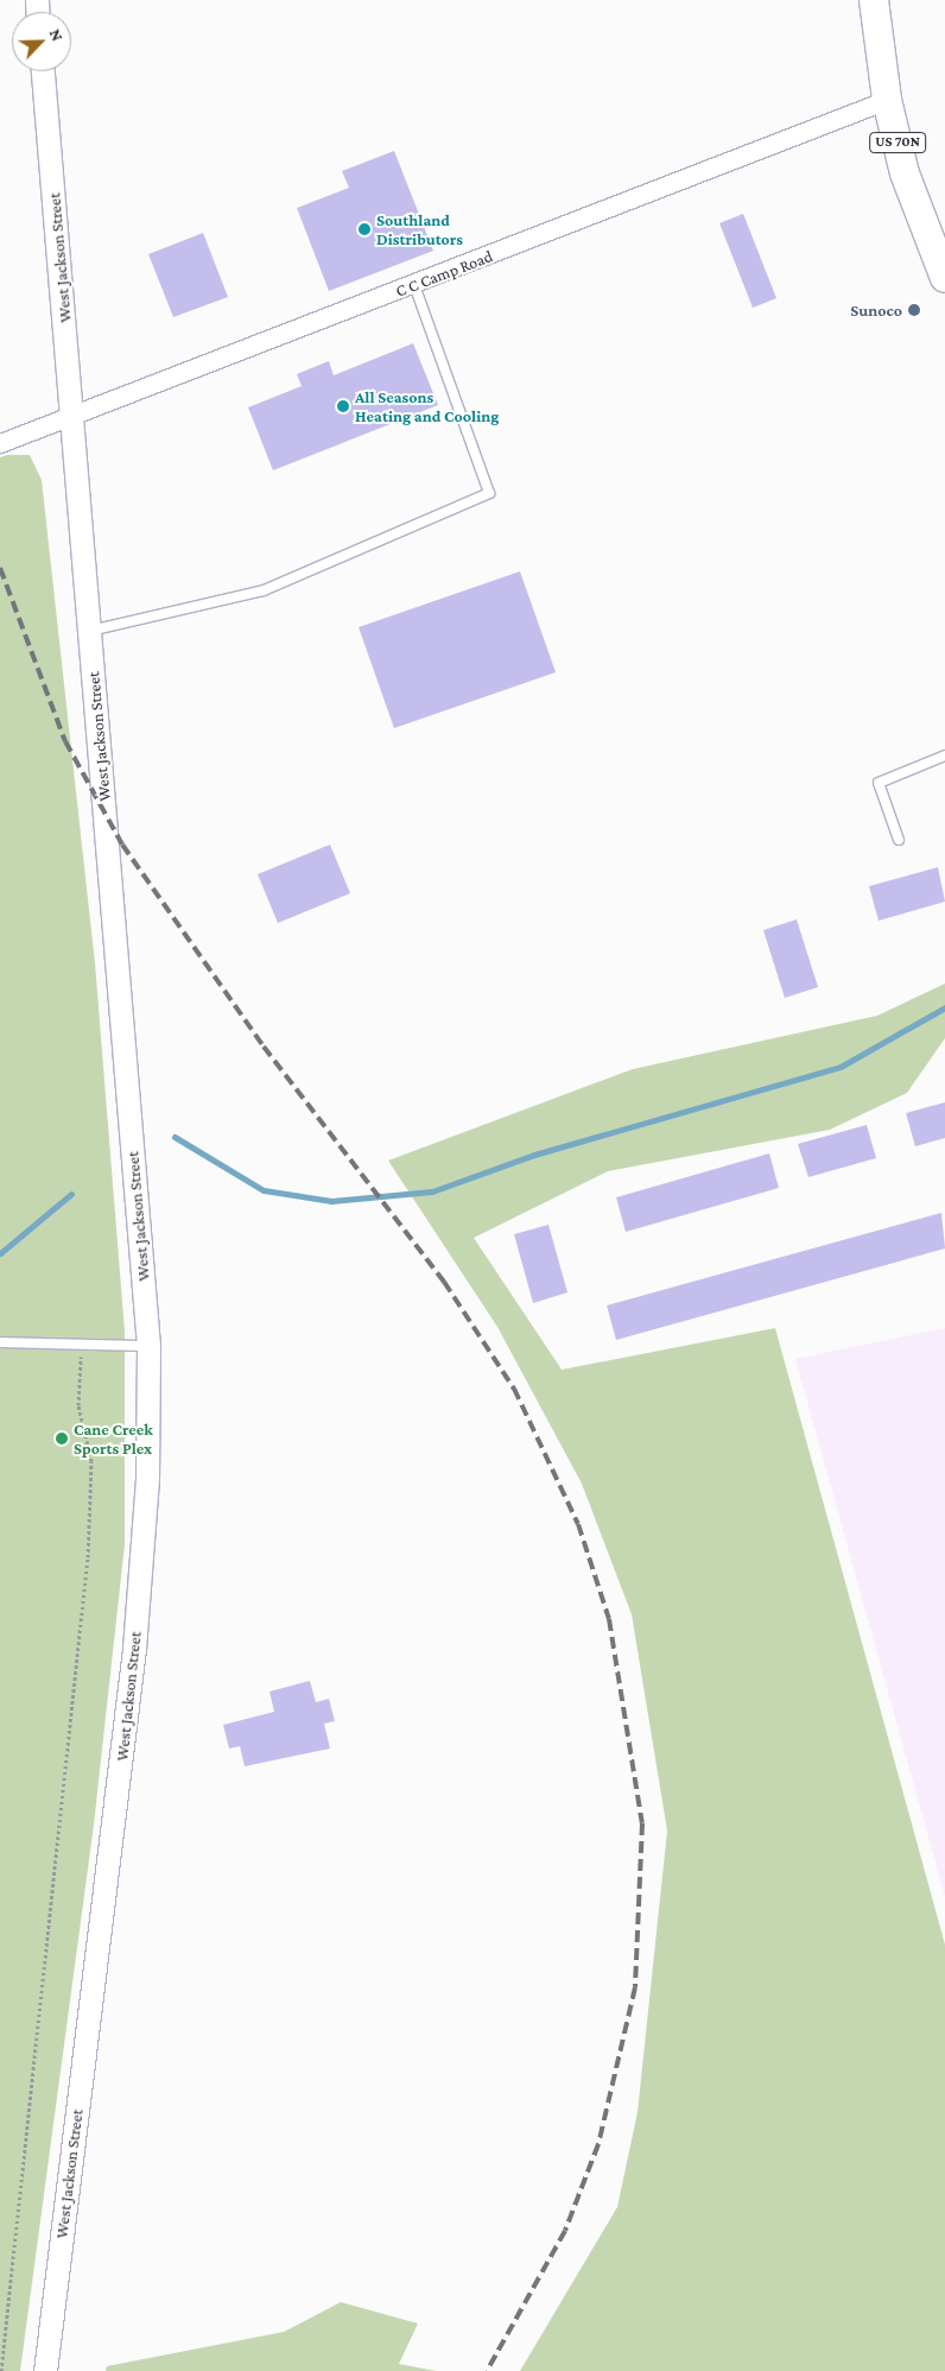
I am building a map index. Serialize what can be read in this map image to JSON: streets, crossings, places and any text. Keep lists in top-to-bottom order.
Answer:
{
  "streets": {
    "main road": ["US 70N"],
    "street": ["West Jackson Street", "C C Camp Road"]
  },
  "crossings": [
    ["US 70N", "C C Camp Road"],
    ["West Jackson Street", "C C Camp Road"]
  ],
  "places": [
    "Southland Distributors",
    "Sunoco",
    "All Seasons Heating and Cooling",
    "Cane Creek Sports Plex"
  ],
  "north": "top right"
}
